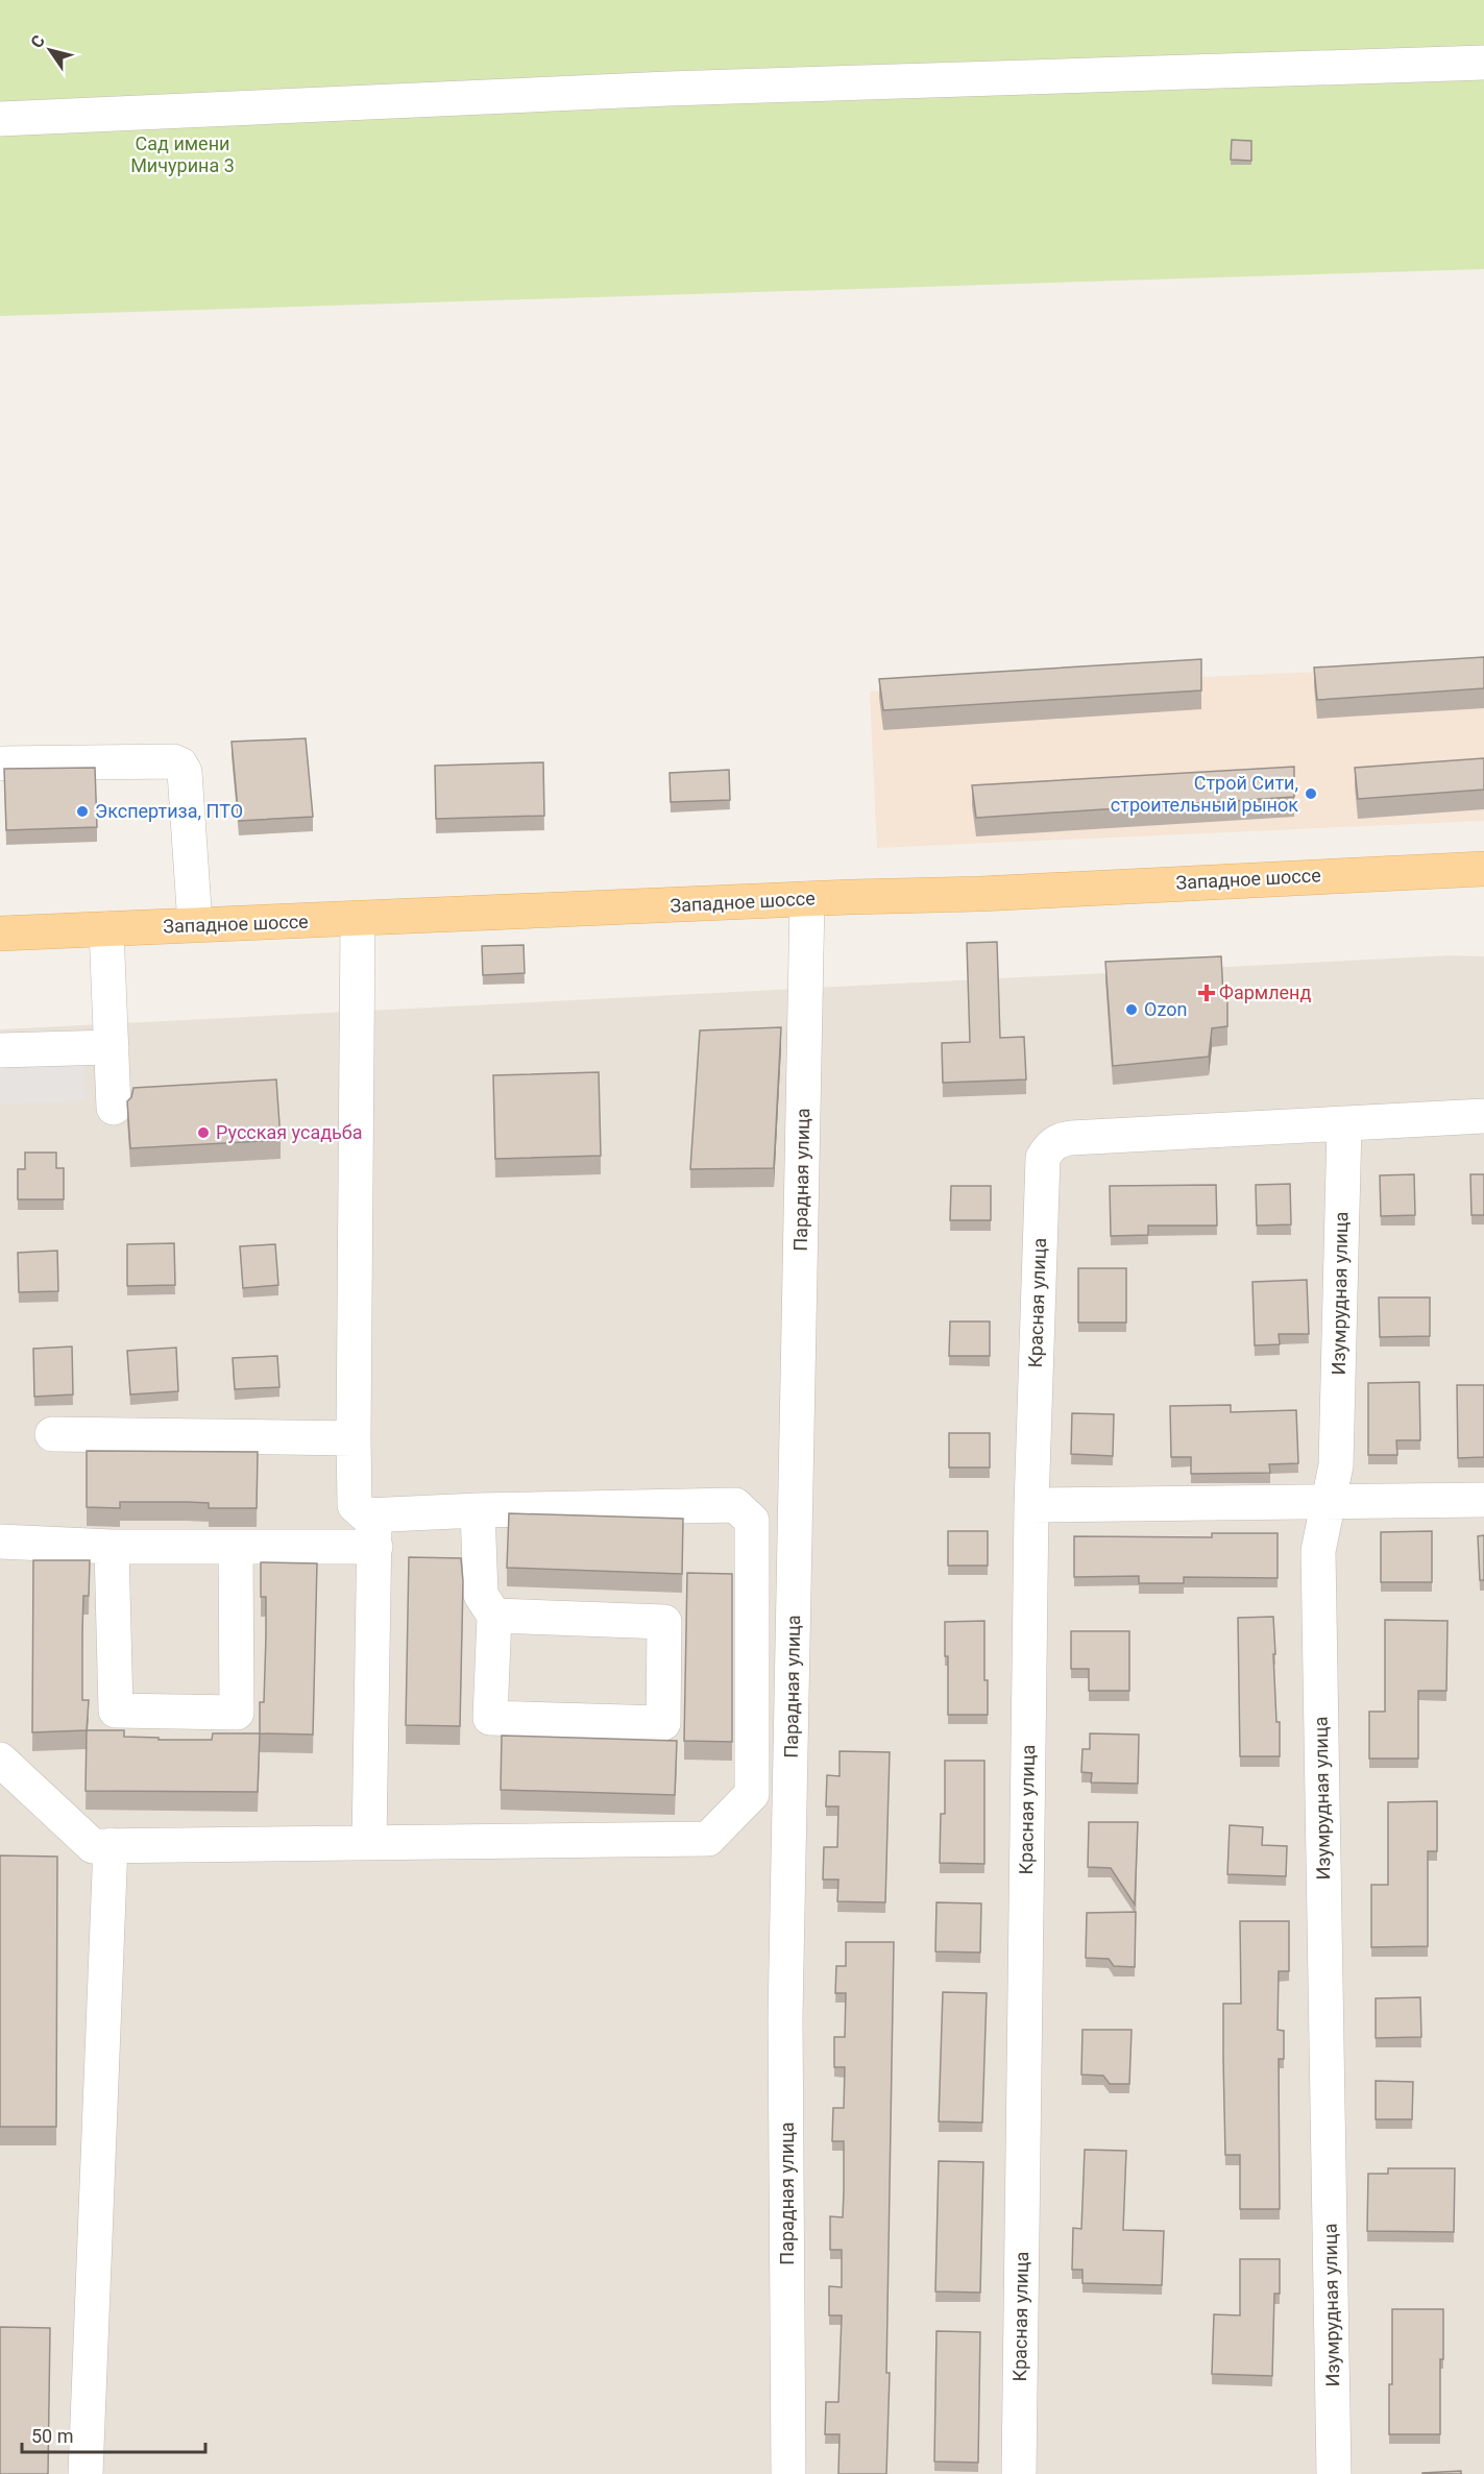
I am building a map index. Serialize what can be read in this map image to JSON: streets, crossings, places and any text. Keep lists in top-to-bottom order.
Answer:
{
  "streets": {
    "main road": ["Западное шоссе"],
    "street": ["Парадная улица", "Изумрудная улица", "Красная улица"]
  },
  "crossings": [
    ["Западное шоссе", "Парадная улица"],
    ["Изумрудная улица", "Красная улица"]
  ],
  "parks": ["Сад имени Мичурина 3"],
  "places": {
    "other": [
      "Строй Сити, строительный рынок",
      "Экспертиза, ПТО",
      "Ozon",
      "Русская усадьба"
    ],
    "health": ["Фармленд"]
  },
  "scale_bar": "50 m",
  "north": "top left"
}
